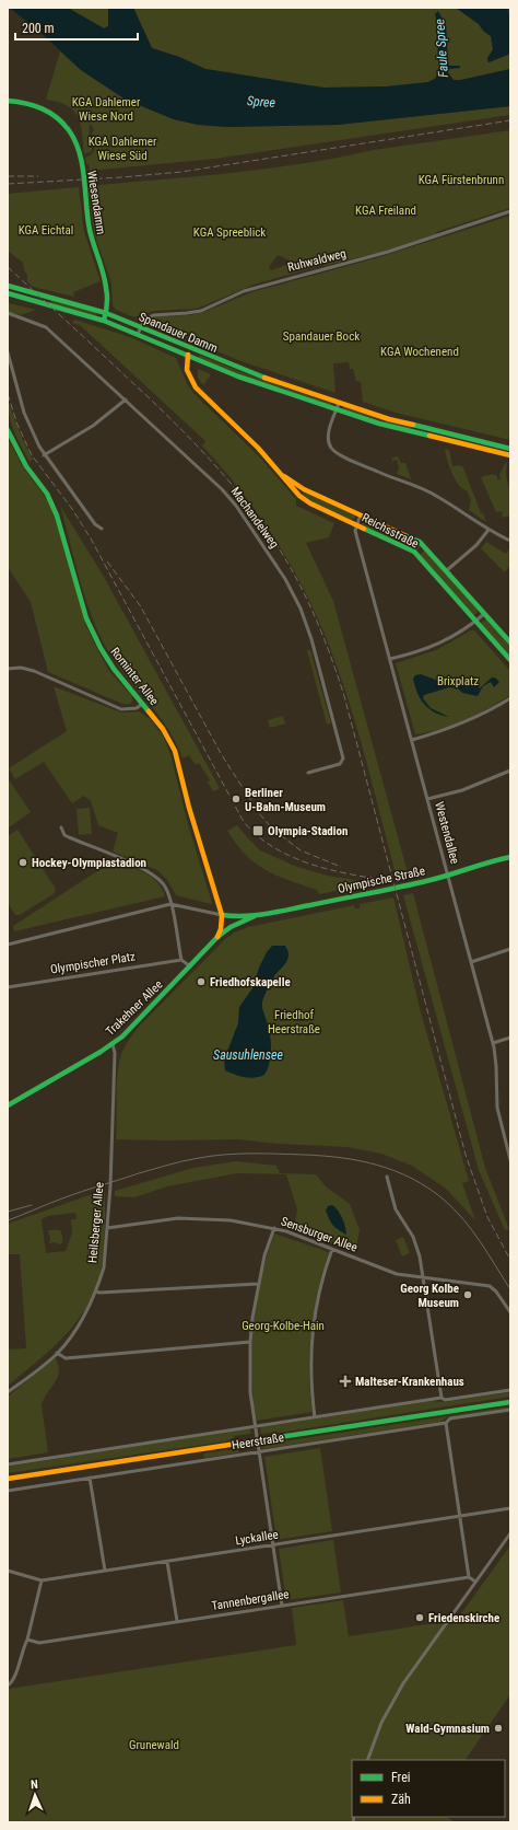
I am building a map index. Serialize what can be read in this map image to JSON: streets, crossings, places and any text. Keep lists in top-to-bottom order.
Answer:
{
  "streets": {
    "main road": [
      "Wiesendamm",
      "Spandauer Damm",
      "Reichsstraße",
      "Rominter Allee",
      "Olympische Straße",
      "Trakehner Allee",
      "Heerstraße"
    ],
    "street": [
      "Ruhwaldweg",
      "Machandelweg",
      "Westendallee",
      "Olympischer Platz",
      "Heilsberger Allee",
      "Sensburger Allee",
      "Lyckallee",
      "Tannenbergallee"
    ]
  },
  "crossings": [
    ["Wiesendamm", "Spandauer Damm"],
    ["Ruhwaldweg", "Spandauer Damm"],
    ["Spandauer Damm", "Reichsstraße"],
    ["Reichsstraße", "Westendallee"],
    ["Rominter Allee", "Olympische Straße"],
    ["Westendallee", "Olympische Straße"],
    ["Olympische Straße", "Trakehner Allee"],
    ["Trakehner Allee", "Heilsberger Allee"],
    ["Heilsberger Allee", "Sensburger Allee"]
  ],
  "water": ["Faule Spree", "Spree", "Sausuhlensee"],
  "parks": [
    "KGA Dahlemer Wiese Nord",
    "KGA Dahlemer Wiese Süd",
    "KGA Fürstenbrunn",
    "KGA Freiland",
    "KGA Eichtal",
    "KGA Spreeblick",
    "Spandauer Bock",
    "KGA Wochenend",
    "Brixplatz",
    "Friedhof Heerstraße",
    "Georg-Kolbe-Hain",
    "Grunewald"
  ],
  "places": {
    "other": [
      "Berliner U-Bahn-Museum",
      "Hockey-Olympiastadion",
      "Friedhofskapelle",
      "Georg Kolbe Museum",
      "Friedenskirche",
      "Wald-Gymnasium"
    ],
    "transit": ["Olympia-Stadion"],
    "health": ["Malteser-Krankenhaus"]
  },
  "legend": ["Frei", "Zäh"],
  "scale_bar": "200 m",
  "north": "top"
}
